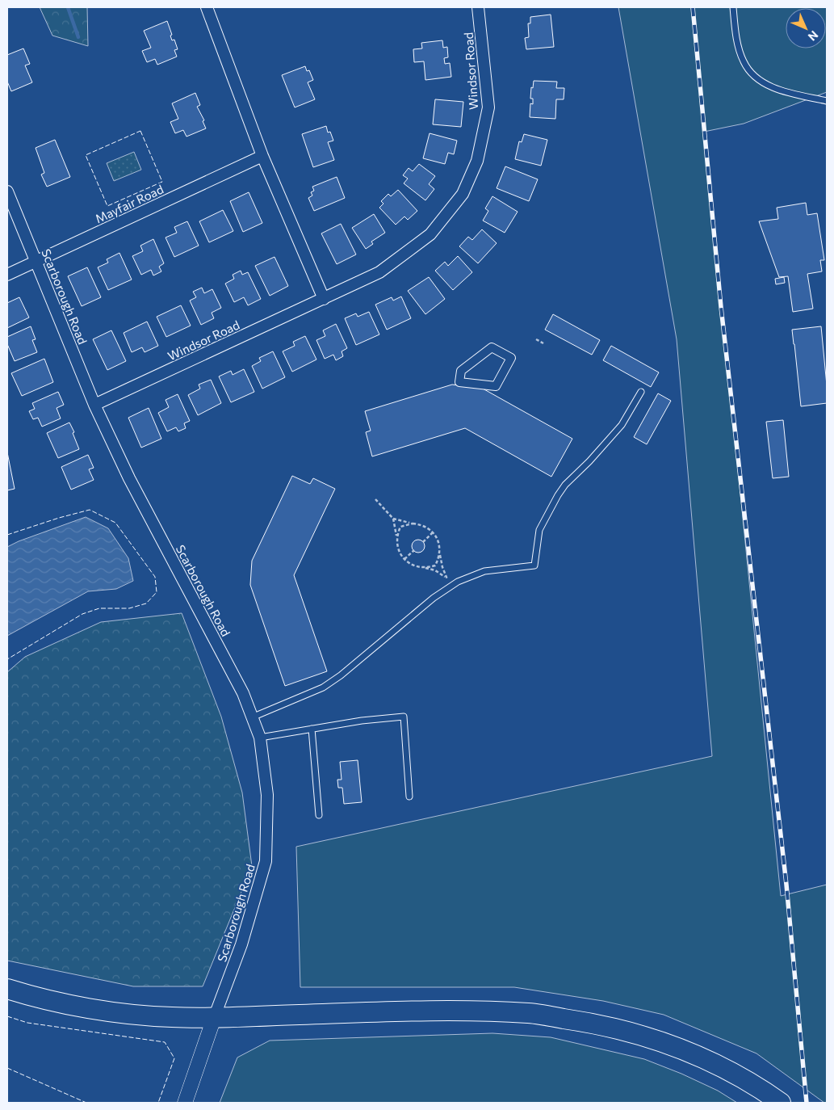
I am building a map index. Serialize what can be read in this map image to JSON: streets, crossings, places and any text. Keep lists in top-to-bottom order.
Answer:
{
  "streets": {
    "street": ["Windsor Road", "Mayfair Road", "Scarborough Road"]
  },
  "crossings": [
    ["Windsor Road", "Scarborough Road"],
    ["Mayfair Road", "Scarborough Road"]
  ],
  "north": "bottom right"
}
